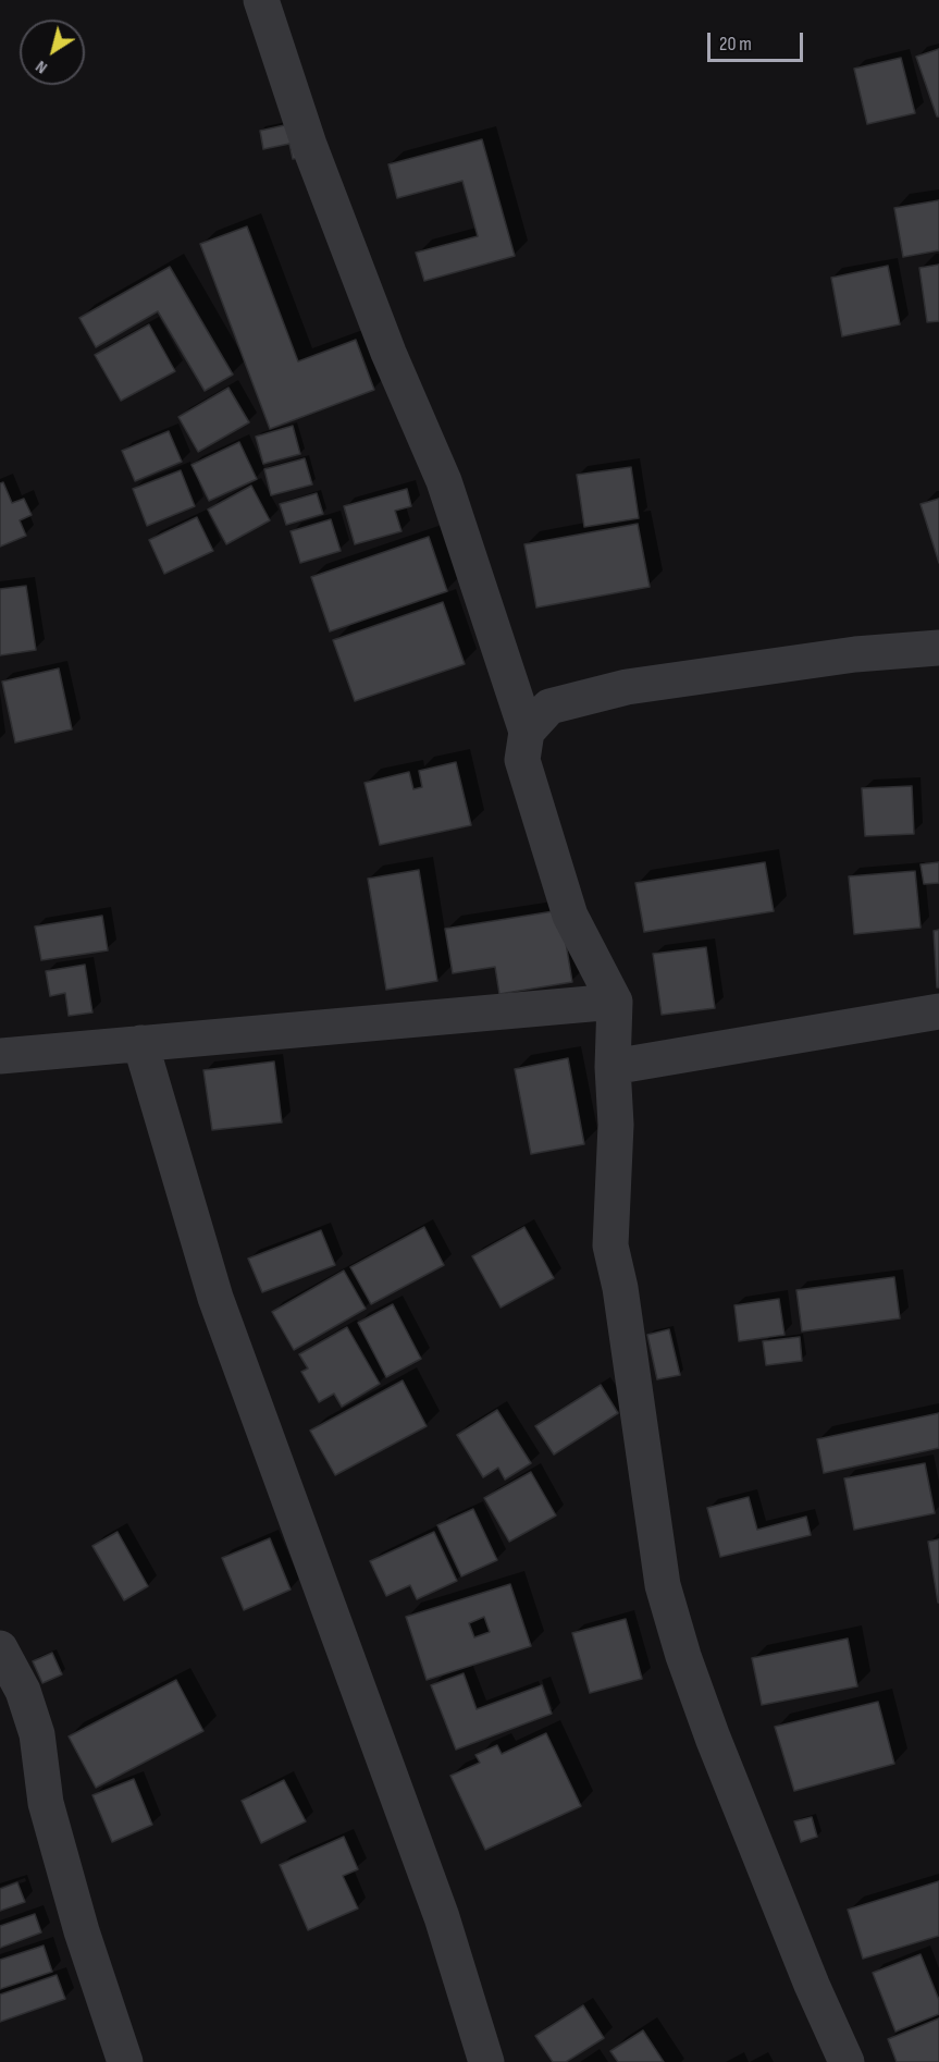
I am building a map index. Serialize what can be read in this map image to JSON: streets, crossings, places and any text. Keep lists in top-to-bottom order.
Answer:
{
  "scale_bar": "20 m",
  "north": "bottom left"
}
